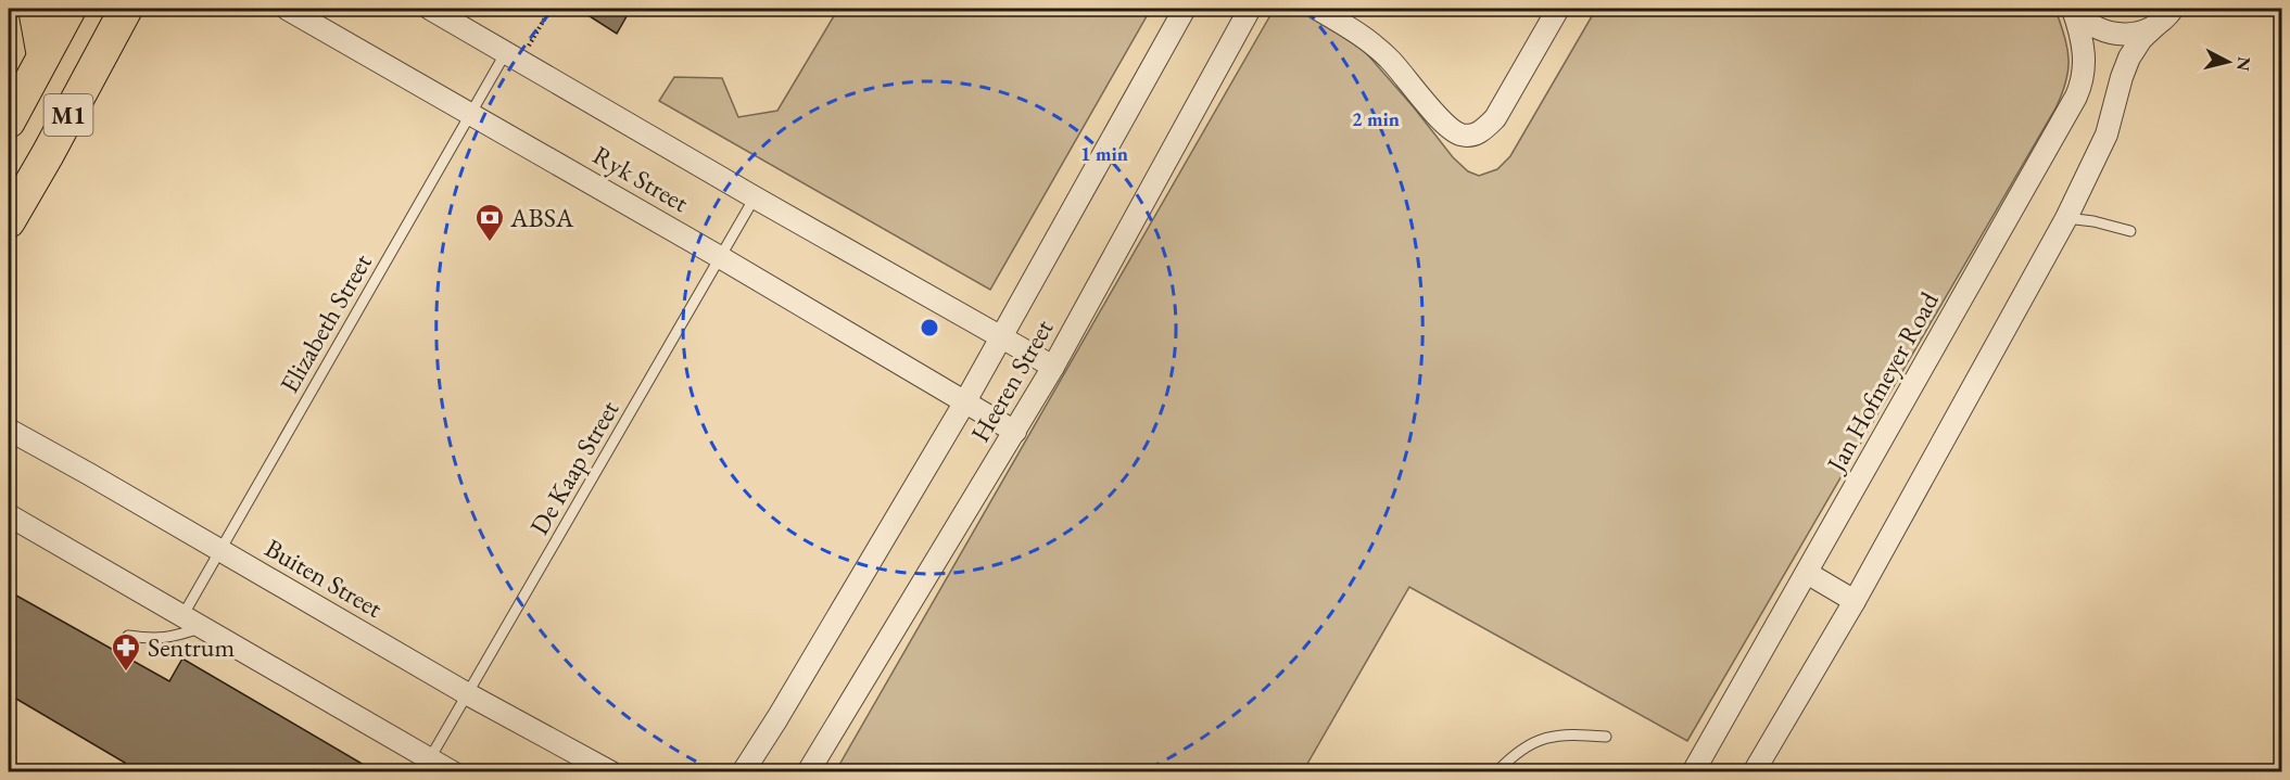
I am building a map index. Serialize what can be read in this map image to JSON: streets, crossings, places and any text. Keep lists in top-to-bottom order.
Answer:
{
  "streets": {
    "main road": ["M1"],
    "street": [
      "Ryk Street",
      "Heeren Street",
      "Jan Hofmeyer Road",
      "Buiten Street"
    ],
    "lane": ["Elizabeth Street", "De Kaap Street"]
  },
  "crossings": [
    ["Ryk Street", "Elizabeth Street"],
    ["Ryk Street", "Heeren Street"],
    ["Ryk Street", "De Kaap Street"],
    ["Elizabeth Street", "Buiten Street"],
    ["De Kaap Street", "Buiten Street"]
  ],
  "places": {
    "bank": ["ABSA"],
    "pharmacy": ["Sentrum"]
  },
  "north": "right",
  "rings": ["2 min", "1 min"]
}
